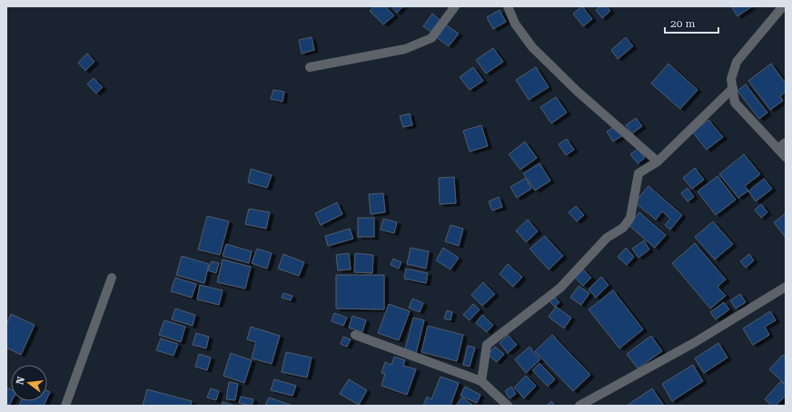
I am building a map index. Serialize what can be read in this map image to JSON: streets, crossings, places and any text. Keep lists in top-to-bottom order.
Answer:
{
  "scale_bar": "20 m",
  "north": "left"
}
